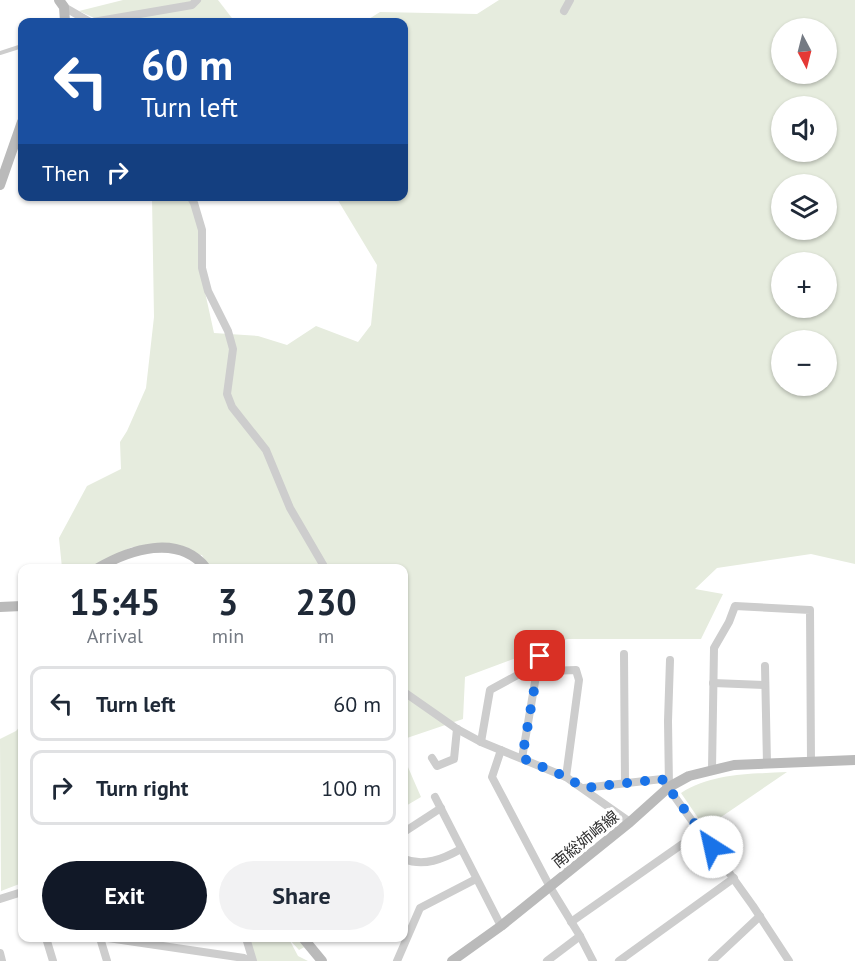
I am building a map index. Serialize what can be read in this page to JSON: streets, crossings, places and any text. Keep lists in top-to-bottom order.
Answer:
{
  "streets": {
    "main road": ["南総姉崎線"]
  },
  "north": "bottom",
  "page": {
    "map_buttons": ["+", "−"],
    "turn": ["60 m", "Turn left"],
    "then": "Then",
    "eta": [
      "15:45",
      "Arrival",
      "3",
      "min",
      "230",
      "m"
    ],
    "list": [
      {
        "name": "Turn left",
        "value": "60 m"
      },
      {
        "name": "Turn right",
        "value": "100 m"
      }
    ],
    "buttons": ["Exit", "Share"]
  }
}
